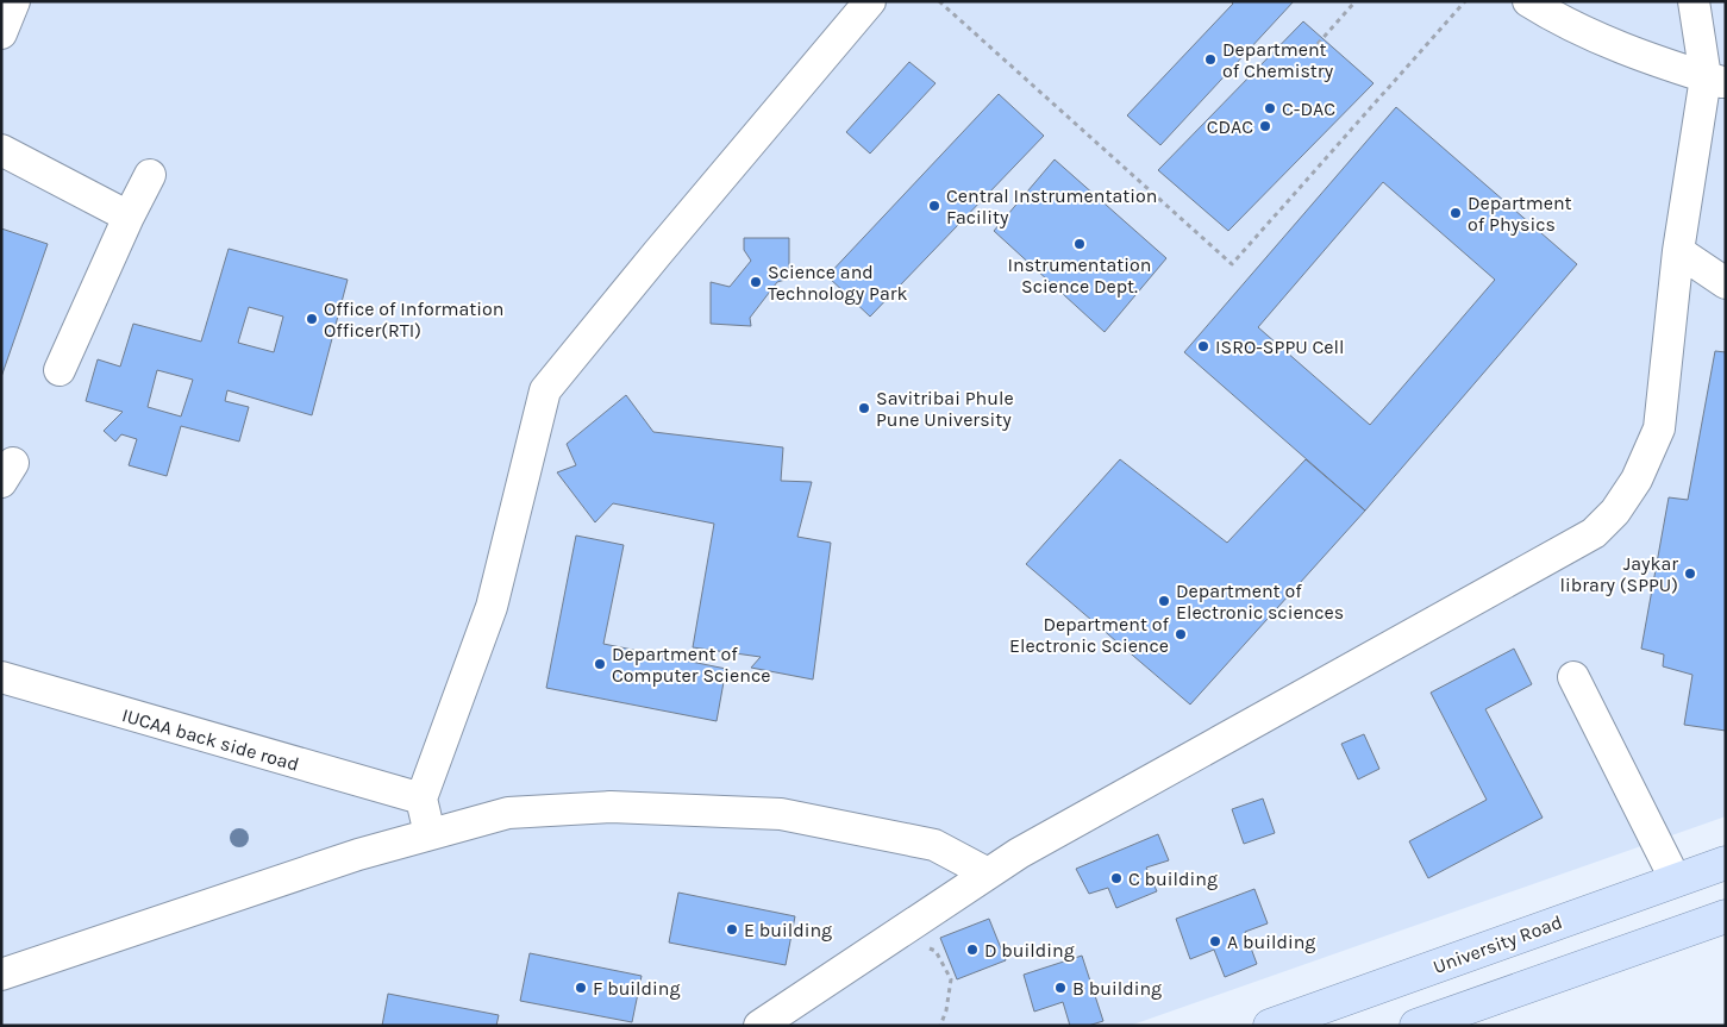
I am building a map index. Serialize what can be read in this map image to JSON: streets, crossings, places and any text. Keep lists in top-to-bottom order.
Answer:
{
  "streets": {
    "main road": ["University Road"],
    "lane": ["IUCAA back side road"]
  },
  "places": [
    "Department of Chemistry",
    "C-DAC",
    "CDAC",
    "Central Instrumentation Facility",
    "Department of Physics",
    "Instrumentation Science Dept.",
    "Science and Technology Park",
    "Office of Information Officer(RTI)",
    "ISRO-SPPU Cell",
    "Savitribai Phule Pune University",
    "Jaykar library (SPPU)",
    "Department of Electronic sciences",
    "Department of Electronic Science",
    "Department of Computer Science",
    "C building",
    "E building",
    "A building",
    "D building",
    "F building",
    "B building"
  ]
}
